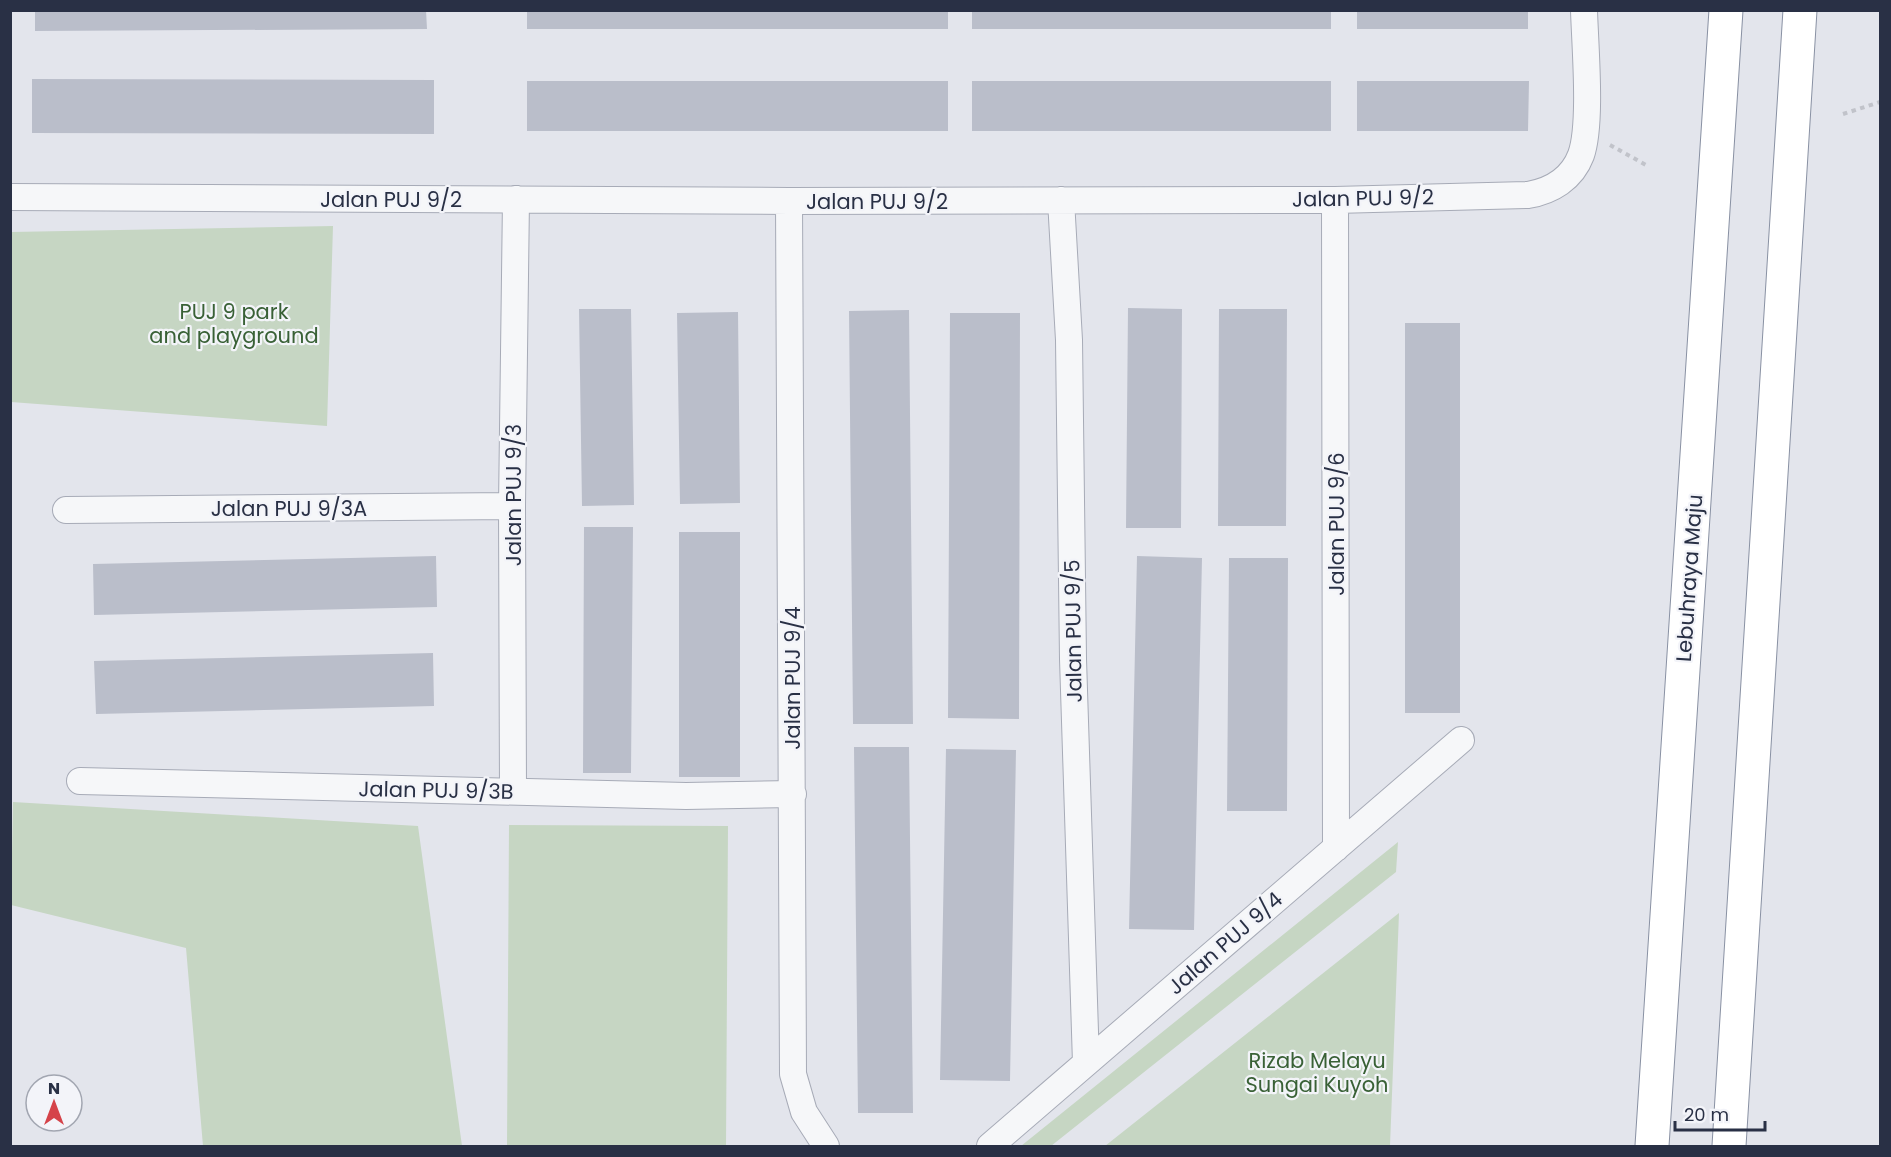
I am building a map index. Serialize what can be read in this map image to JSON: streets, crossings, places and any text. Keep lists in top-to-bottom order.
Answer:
{
  "streets": {
    "highway": ["Lebuhraya Maju"],
    "street": [
      "Jalan PUJ 9/2",
      "Jalan PUJ 9/3",
      "Jalan PUJ 9/3A",
      "Jalan PUJ 9/6",
      "Jalan PUJ 9/5",
      "Jalan PUJ 9/4",
      "Jalan PUJ 9/3B"
    ]
  },
  "crossings": [
    ["Jalan PUJ 9/2", "Jalan PUJ 9/3"],
    ["Jalan PUJ 9/2", "Jalan PUJ 9/6"],
    ["Jalan PUJ 9/2", "Jalan PUJ 9/5"],
    ["Jalan PUJ 9/2", "Jalan PUJ 9/4"],
    ["Jalan PUJ 9/3", "Jalan PUJ 9/3A"],
    ["Jalan PUJ 9/3", "Jalan PUJ 9/3B"],
    ["Jalan PUJ 9/6", "Jalan PUJ 9/4"],
    ["Jalan PUJ 9/5", "Jalan PUJ 9/4"],
    ["Jalan PUJ 9/4", "Jalan PUJ 9/3B"]
  ],
  "parks": ["PUJ 9 park and playground", "Rizab Melayu Sungai Kuyoh"],
  "scale_bar": "20 m",
  "north": "top"
}
